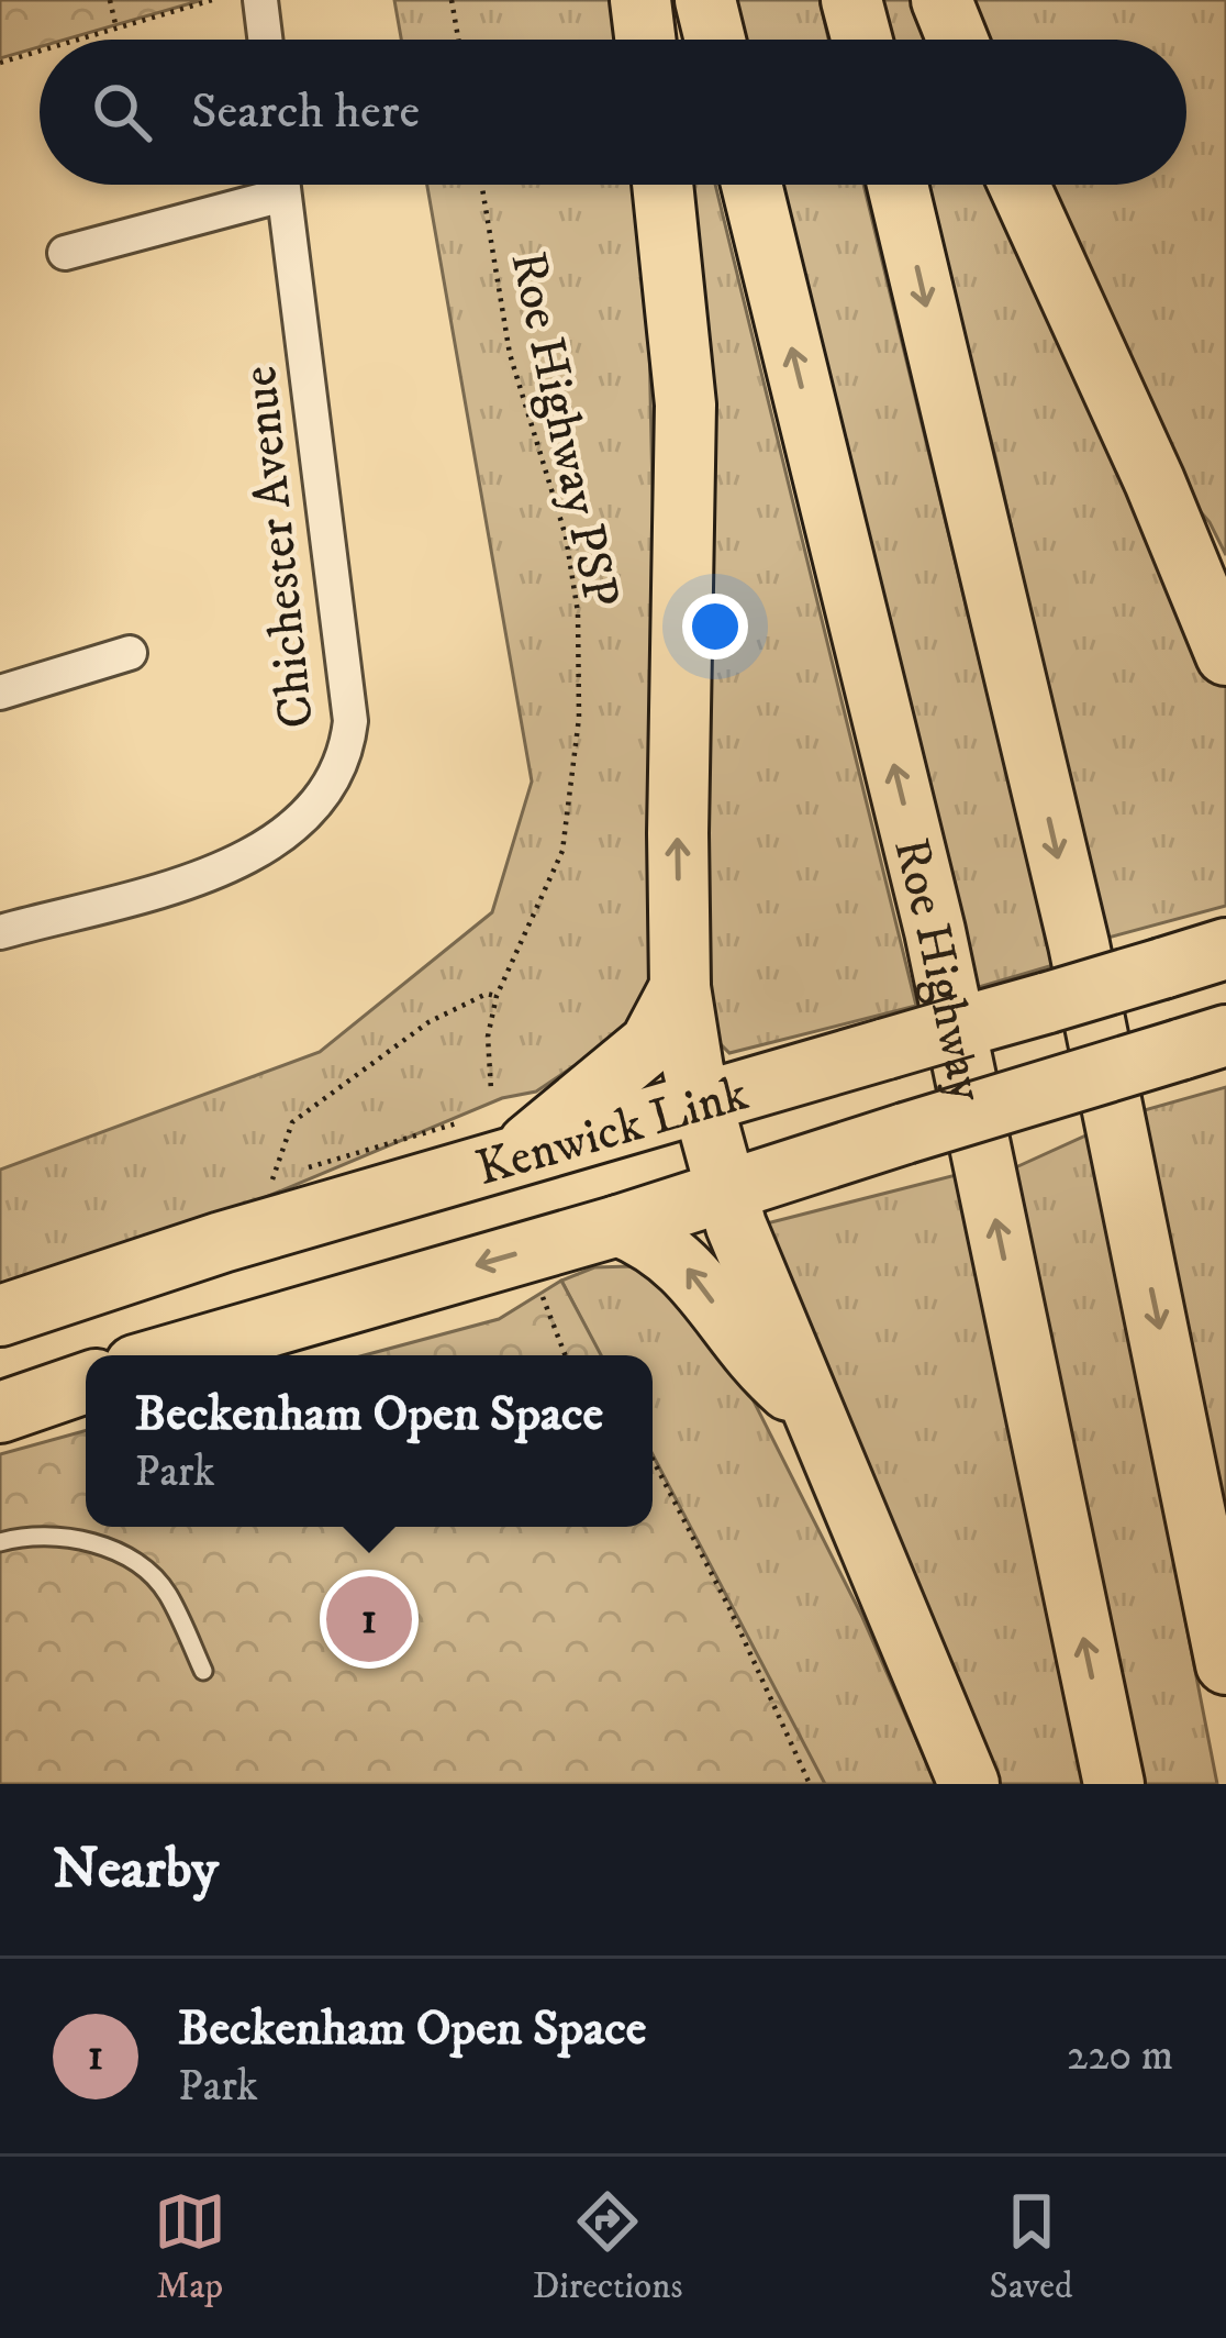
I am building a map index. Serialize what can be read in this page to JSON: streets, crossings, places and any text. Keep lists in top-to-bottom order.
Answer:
{
  "streets": {
    "highway": ["Roe Highway", "Kenwick Link"],
    "street": ["Chichester Avenue"],
    "path": ["Roe Highway PSP"]
  },
  "page": {
    "search": "Search here",
    "popup": ["Beckenham Open Space", "Park"],
    "pins": "1",
    "heading": "Nearby",
    "list": [
      {
        "mark": "1",
        "name": "Beckenham Open Space",
        "note": "Park",
        "value": "220 m"
      }
    ],
    "nav": ["Map", "Directions", "Saved"]
  }
}
